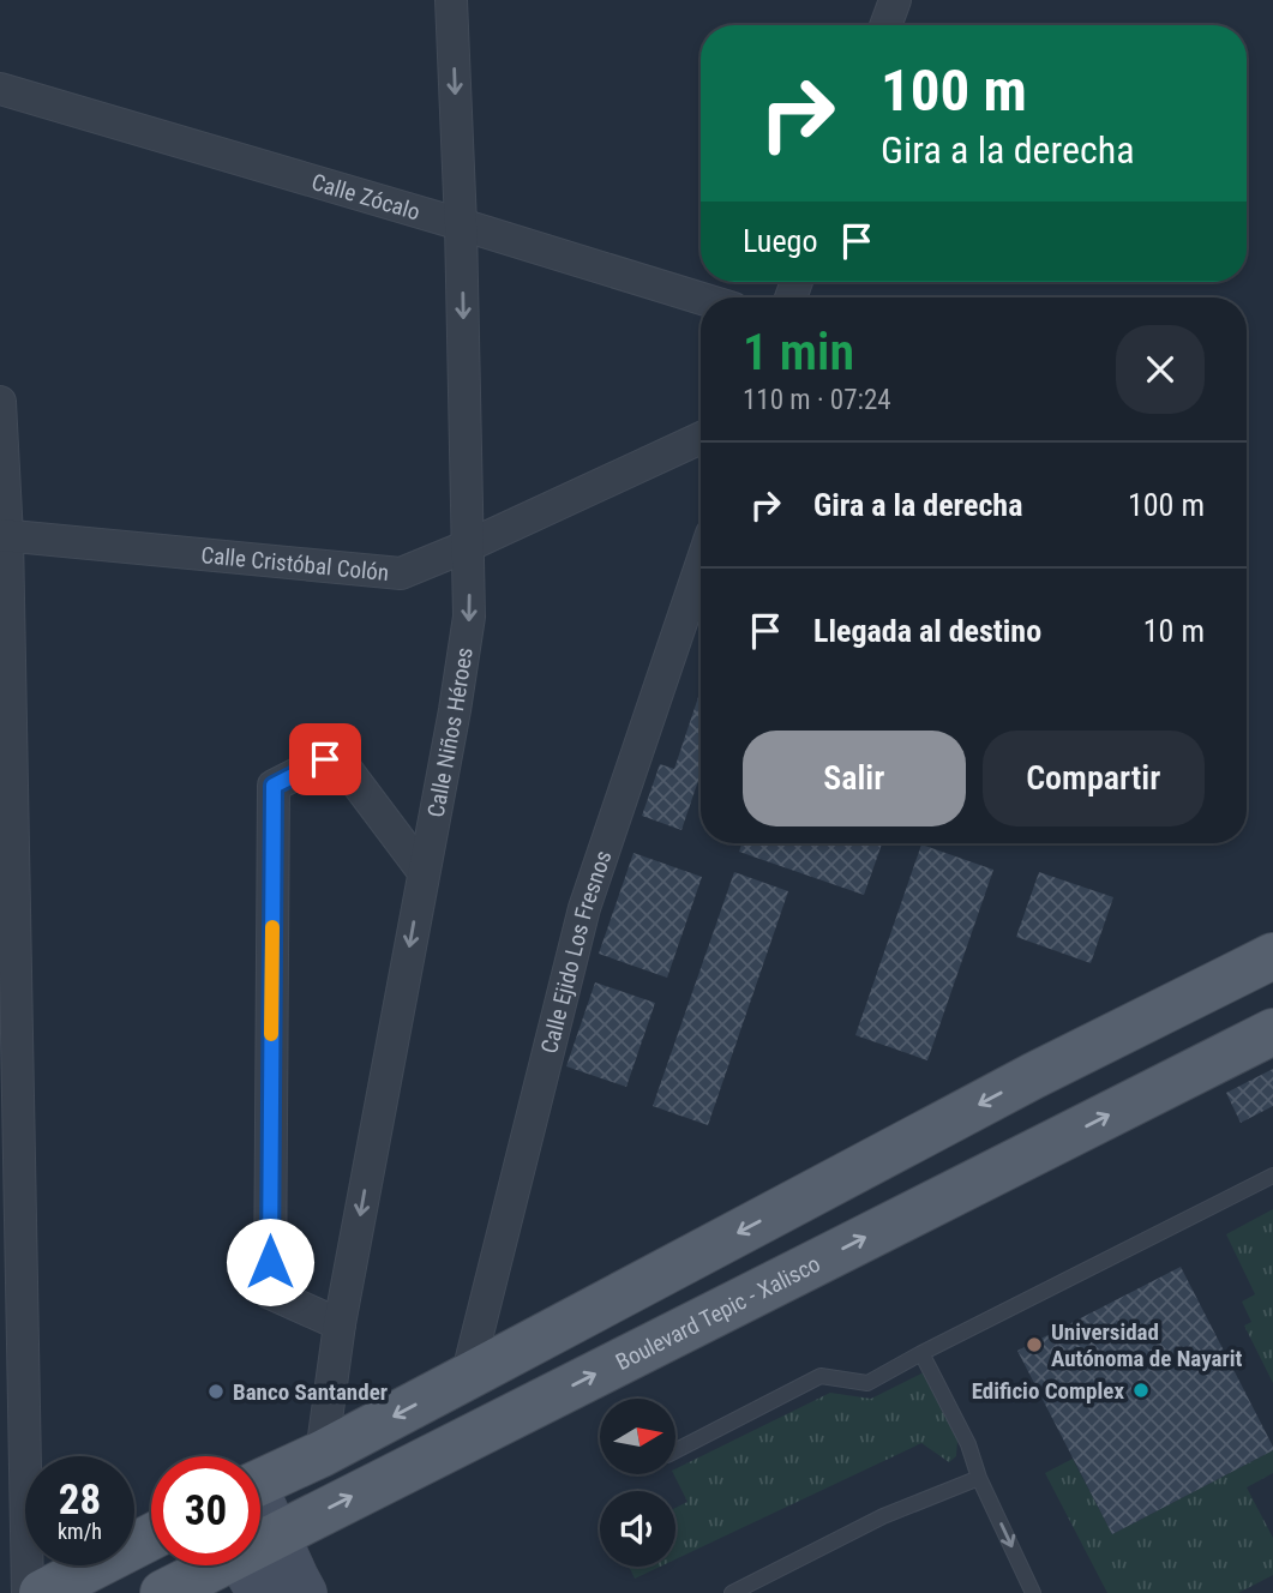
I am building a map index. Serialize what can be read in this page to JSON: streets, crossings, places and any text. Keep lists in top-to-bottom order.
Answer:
{
  "streets": {
    "main road": ["Boulevard Tepic - Xalisco"],
    "street": [
      "Calle Zócalo",
      "Calle Cristóbal Colón",
      "Calle Niños Héroes",
      "Calle Ejido Los Fresnos"
    ]
  },
  "crossings": [
    ["Calle Zócalo", "Calle Niños Héroes"],
    ["Calle Cristóbal Colón", "Calle Niños Héroes"]
  ],
  "one_way": ["Calle Niños Héroes"],
  "places": ["Universidad Autónoma de Nayarit", "Edificio Complex", "Banco Santander"],
  "north": "right",
  "page": {
    "turn": ["100 m", "Gira a la derecha"],
    "then": "Luego",
    "heading": ["1 min", "110 m · 07:24"],
    "list": [
      {
        "name": "Gira a la derecha",
        "value": "100 m"
      },
      {
        "name": "Llegada al destino",
        "value": "10 m"
      }
    ],
    "buttons": ["Salir", "Compartir"],
    "speed": "28 km/h",
    "limit": "30"
  }
}
